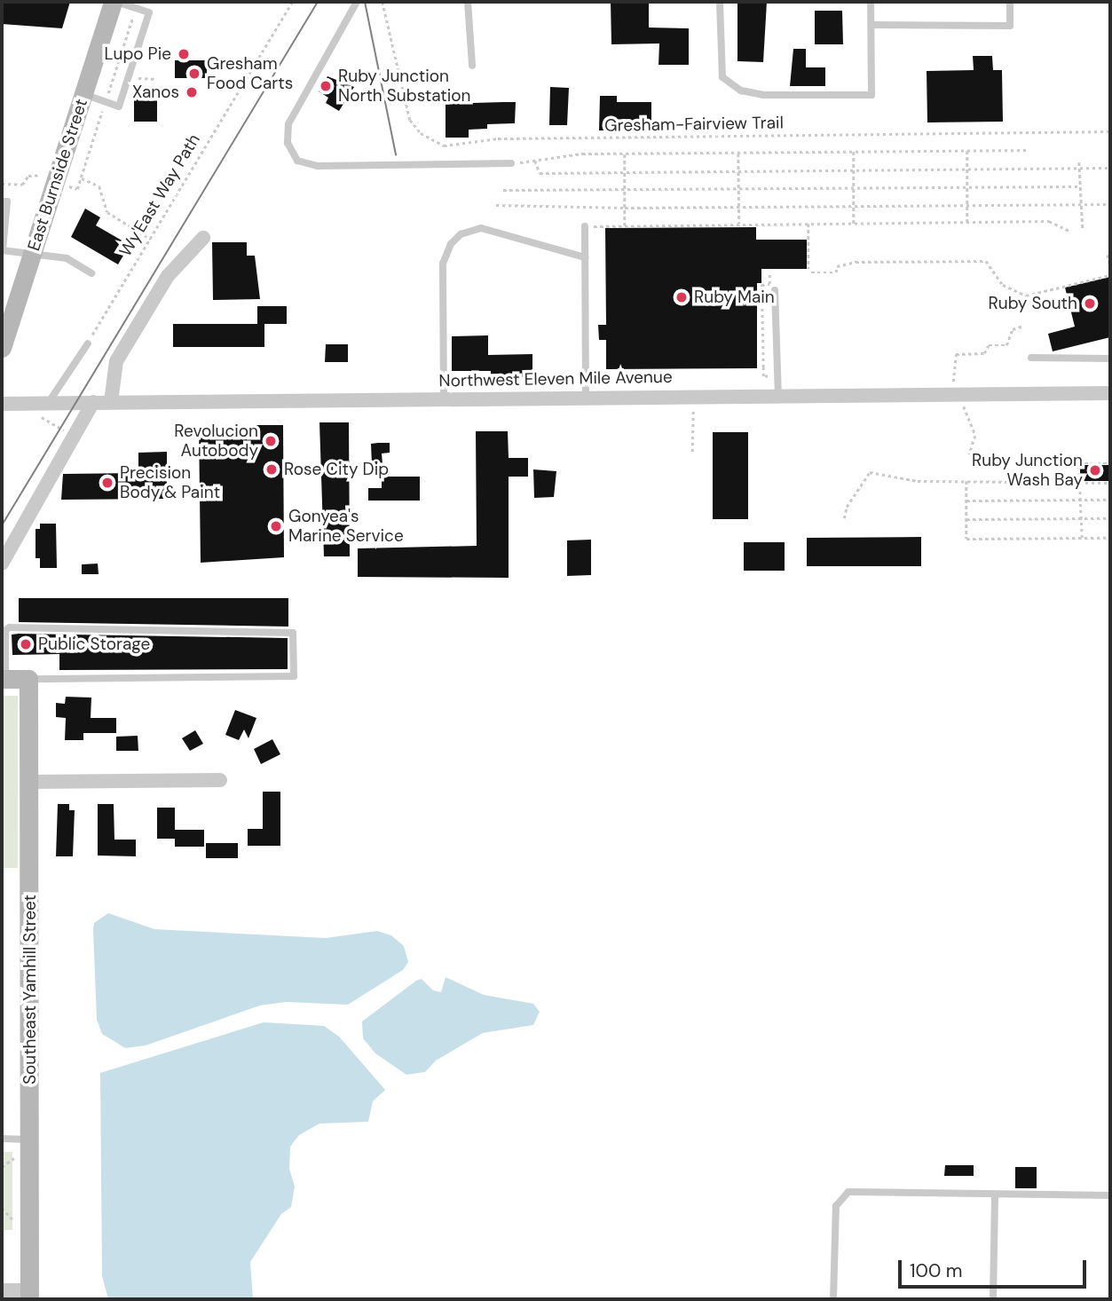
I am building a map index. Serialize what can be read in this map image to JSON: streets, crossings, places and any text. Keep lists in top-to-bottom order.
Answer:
{
  "streets": {
    "street": ["East Burnside Street", "Northwest Eleven Mile Avenue", "Southeast Yamhill Street"],
    "path": ["Gresham-Fairview Trail", "Wy'East Way Path"]
  },
  "places": [
    "Lupo Pie",
    "Gresham Food Carts",
    "Ruby Junction North Substation",
    "Xanos",
    "Ruby Main",
    "Ruby South",
    "Revolucion Autobody",
    "Rose City Dip",
    "Ruby Junction Wash Bay",
    "Precision Body & Paint",
    "Gonyea's Marine Service",
    "Public Storage"
  ],
  "scale_bar": "100 m"
}
